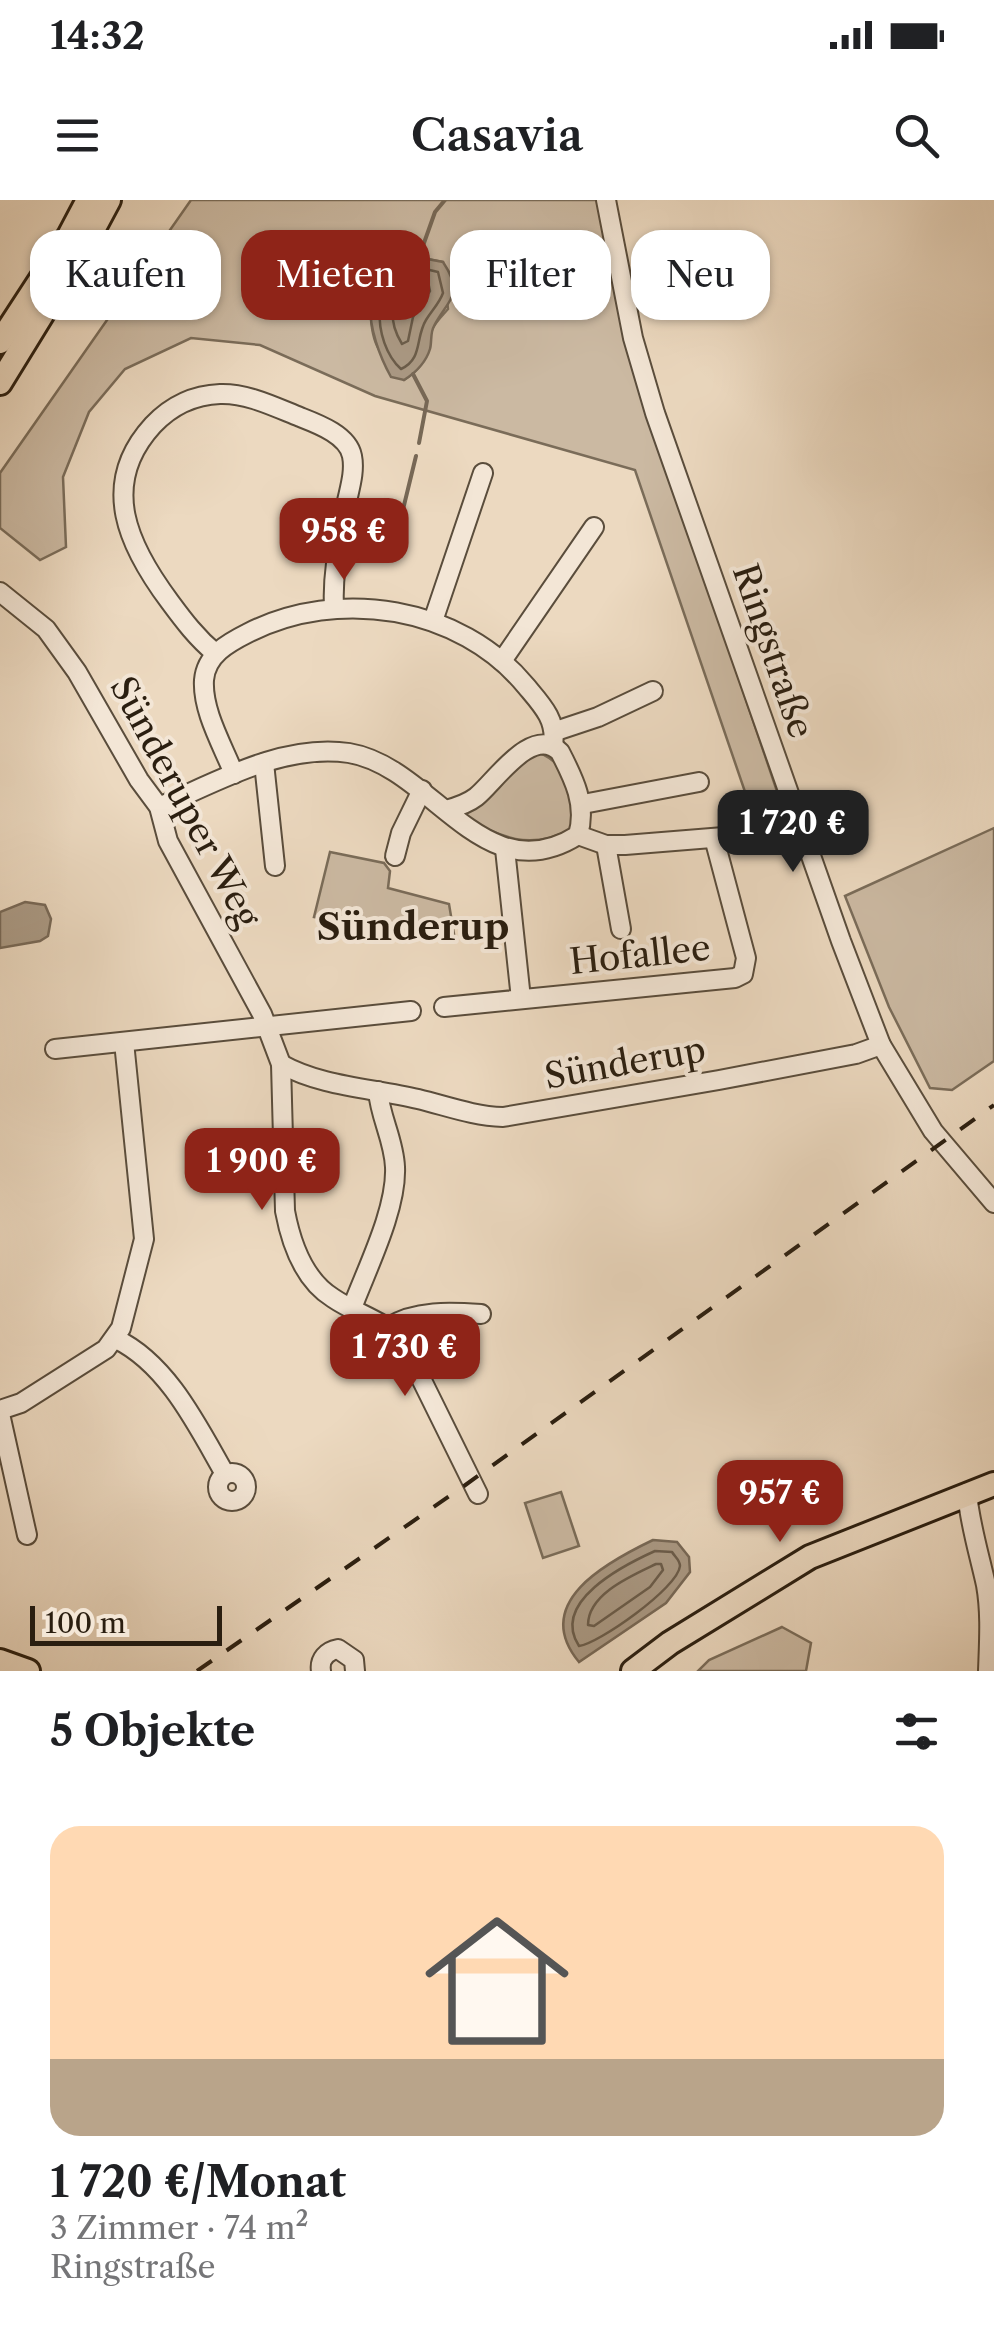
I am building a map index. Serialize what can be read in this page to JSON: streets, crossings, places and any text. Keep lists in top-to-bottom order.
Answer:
{
  "streets": {
    "street": [
      "Ringstraße",
      "Sünderuper Weg",
      "Hofallee",
      "Sünderup"
    ]
  },
  "crossings": [
    ["Ringstraße", "Sünderup"],
    ["Sünderuper Weg", "Sünderup"]
  ],
  "districts": ["Sünderup"],
  "scale_bar": "100 m",
  "page": {
    "status": "14:32",
    "header": "Casavia",
    "chip": [
      "Kaufen",
      "Mieten",
      "Filter",
      "Neu"
    ],
    "price": [
      "958 €",
      "1 720 €",
      "1 900 €",
      "1 730 €",
      "957 €"
    ],
    "scale": "100 m",
    "heading": "5 Objekte",
    "list": [
      {
        "name": "1 720 €/Monat",
        "note": "3 Zimmer · 74 m² · Ringstraße"
      }
    ]
  }
}
